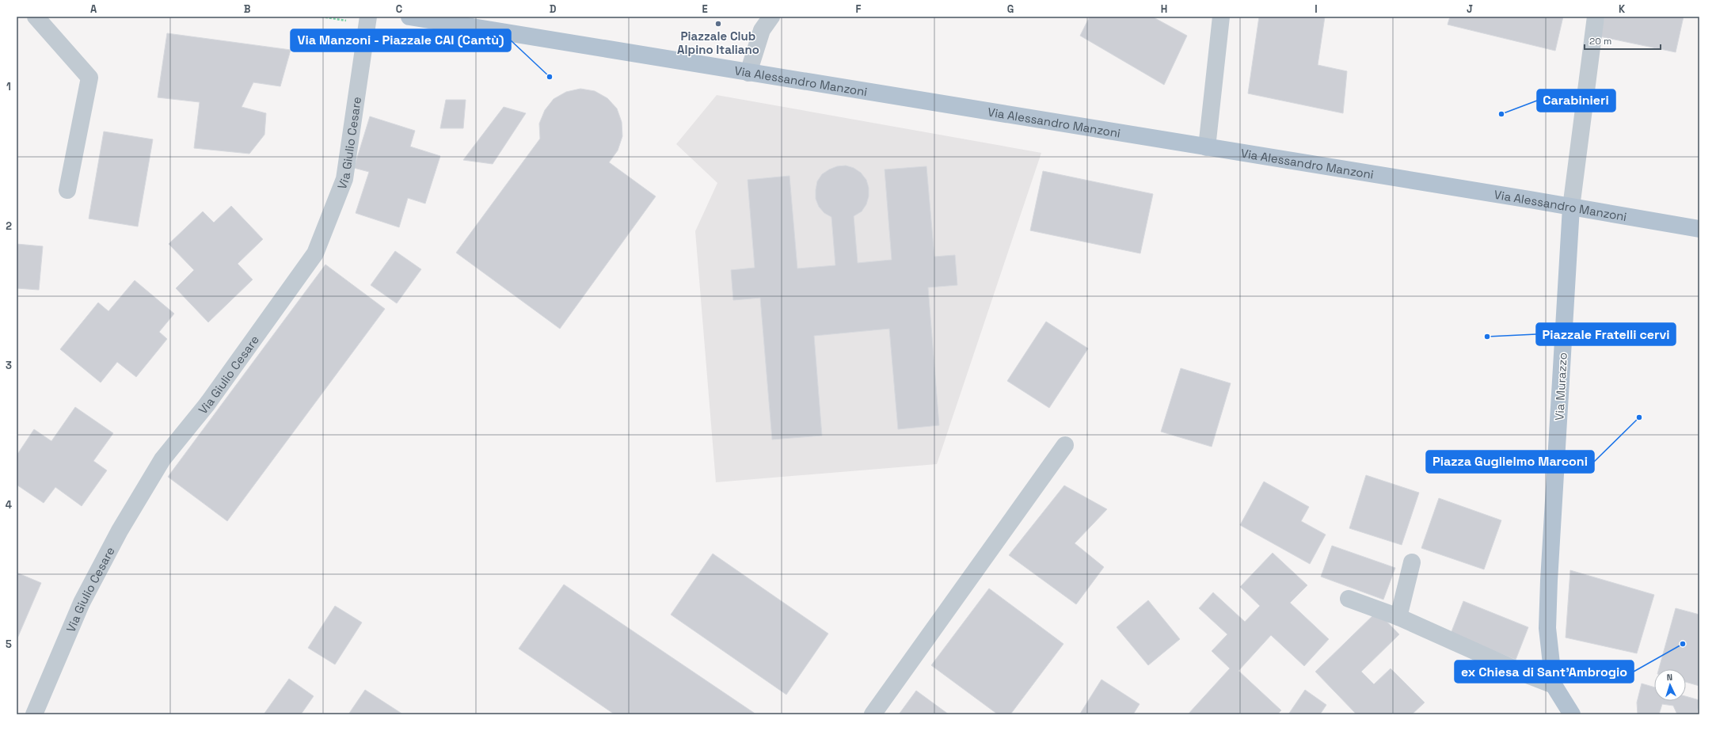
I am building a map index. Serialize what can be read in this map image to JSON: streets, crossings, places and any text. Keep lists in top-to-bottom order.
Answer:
{
  "streets": {
    "main road": ["Via Alessandro Manzoni", "Via Murazzo"],
    "street": ["Via Giulio Cesare"]
  },
  "crossings": [
    ["Via Alessandro Manzoni", "Via Murazzo"]
  ],
  "places": [
    "Piazzale Club Alpino Italiano",
    "Via Manzoni - Piazzale CAI (Cantù)",
    "Carabinieri",
    "Piazzale Fratelli cervi",
    "Piazza Guglielmo Marconi",
    "ex Chiesa di Sant'Ambrogio"
  ],
  "scale_bar": "20 m",
  "north": "top",
  "grid": {
    "columns": [
      "A",
      "B",
      "C",
      "D",
      "E",
      "F",
      "G",
      "H",
      "I",
      "J",
      "K"
    ],
    "rows": [
      "1",
      "2",
      "3",
      "4",
      "5"
    ]
  }
}
